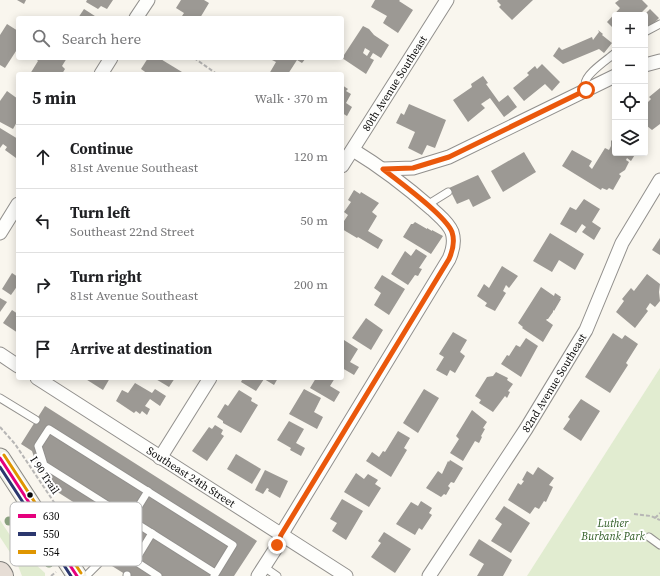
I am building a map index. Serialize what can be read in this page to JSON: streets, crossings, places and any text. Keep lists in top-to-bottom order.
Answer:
{
  "streets": {
    "street": ["80th Avenue Southeast", "82nd Avenue Southeast", "Southeast 24th Street"],
    "path": ["I 90 Trail"]
  },
  "parks": ["Luther Burbank Park"],
  "lines": ["transit line 554", "transit line 630", "transit line 550"],
  "legend": ["630", "550", "554"],
  "page": {
    "map_buttons": ["+", "−"],
    "search": "Search here",
    "heading": ["5 min", "Walk · 370 m"],
    "list": [
      ["Continue", "81st Avenue Southeast", "120 m"],
      ["Turn left", "Southeast 22nd Street", "50 m"],
      ["Turn right", "81st Avenue Southeast", "200 m"],
      "Arrive at destination"
    ]
  }
}
